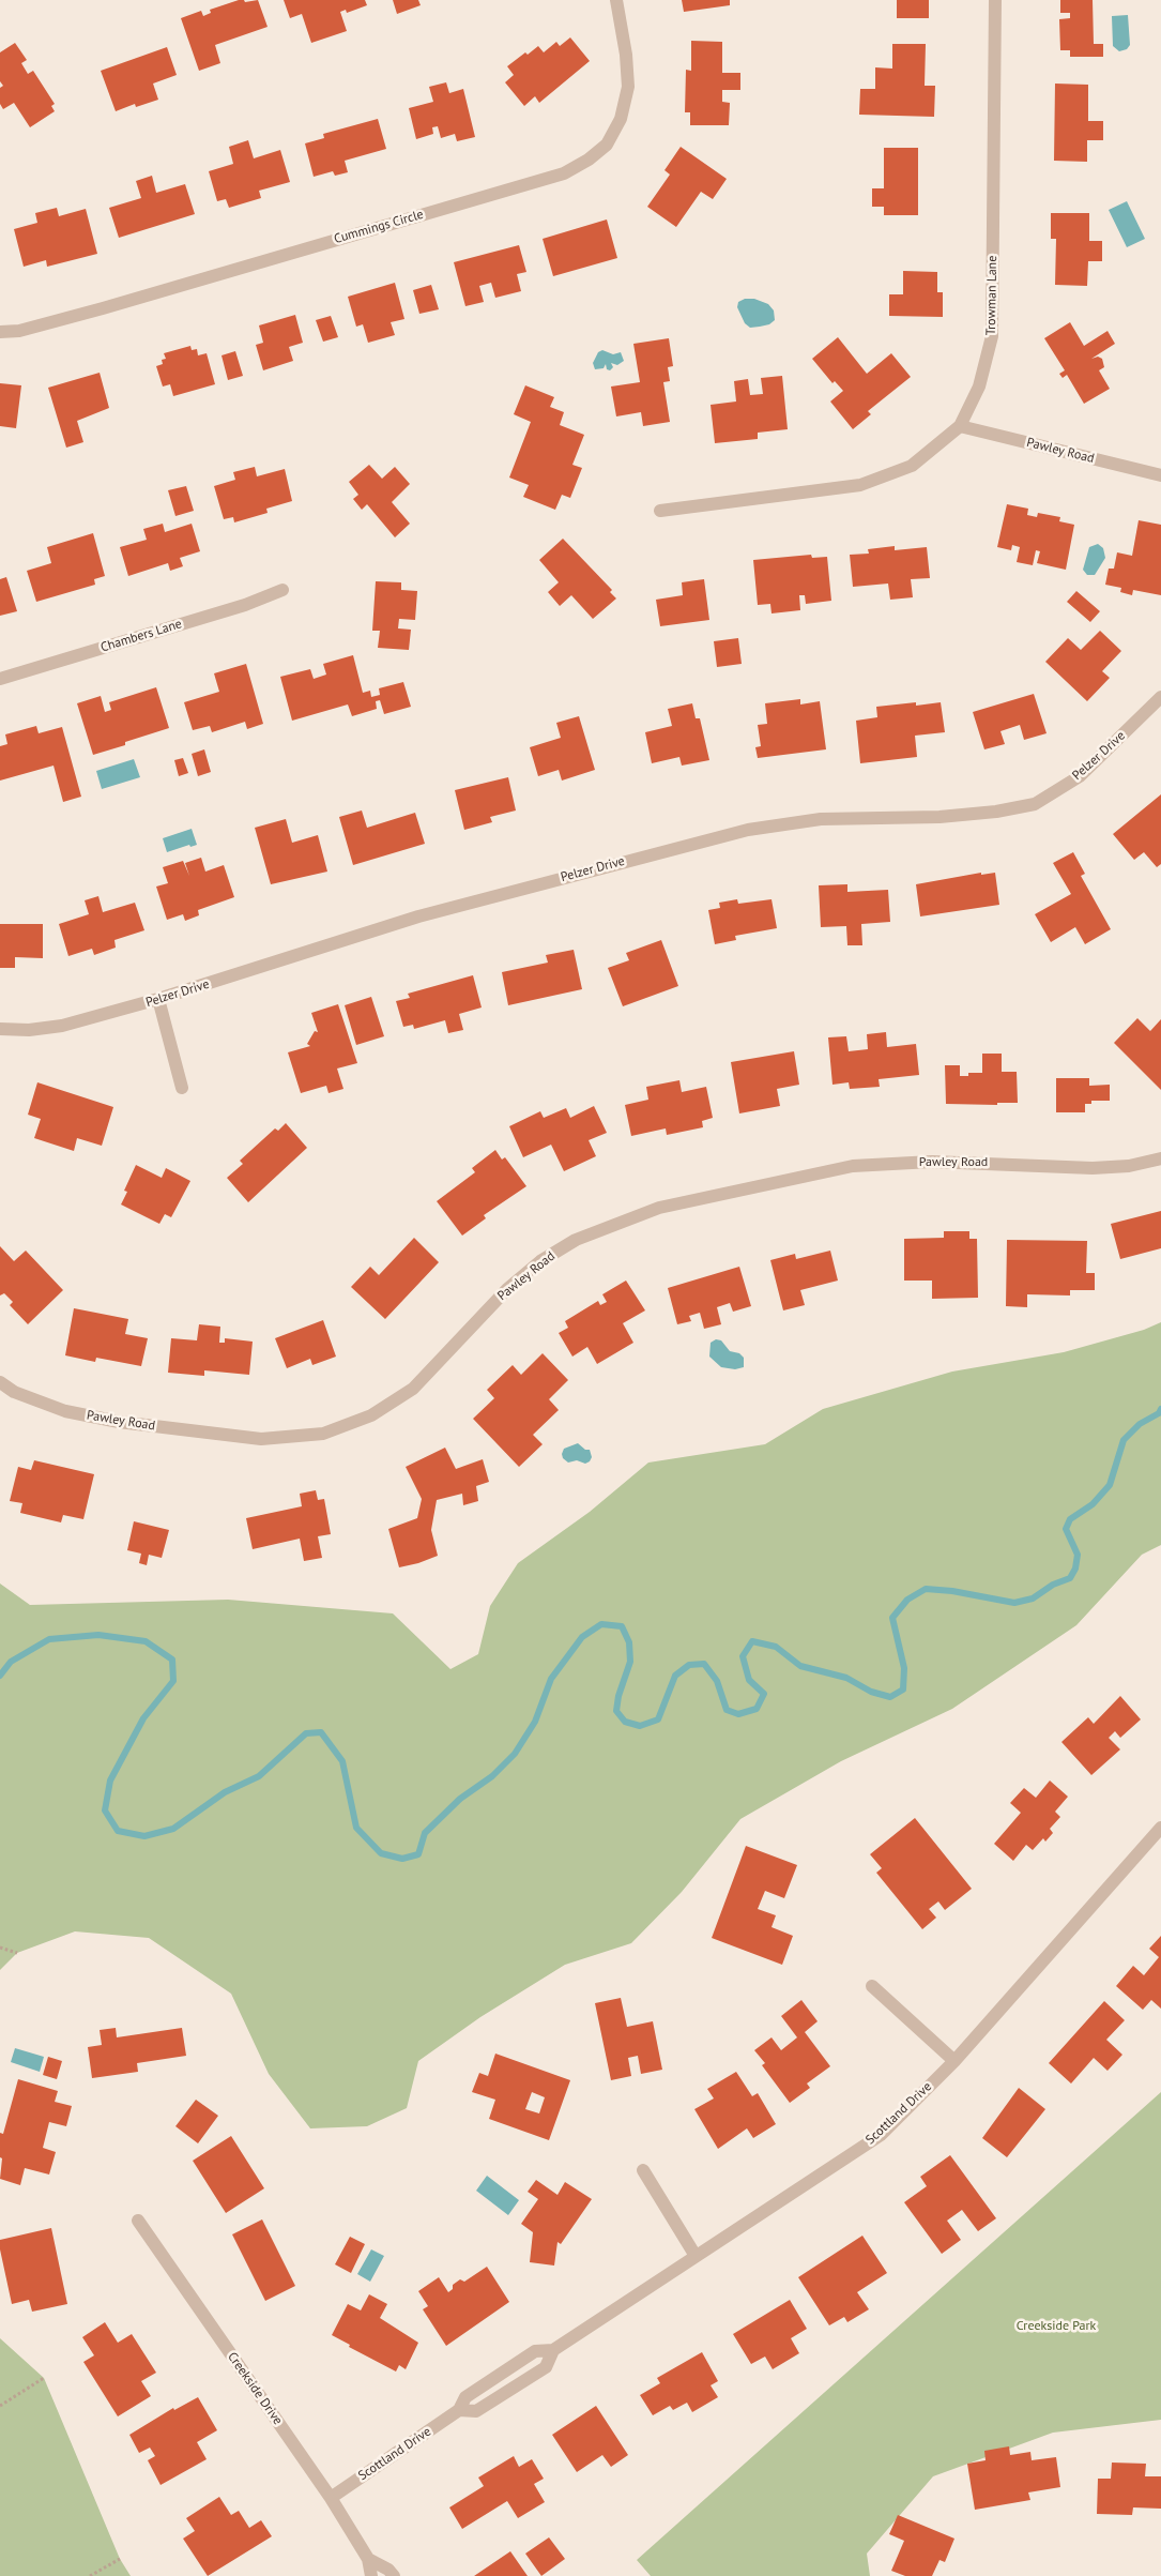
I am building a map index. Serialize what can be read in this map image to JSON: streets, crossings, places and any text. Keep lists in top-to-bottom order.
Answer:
{
  "streets": {
    "street": [
      "Cummings Circle",
      "Trowman Lane",
      "Pawley Road",
      "Chambers Lane",
      "Pelzer Drive",
      "Scottland Drive",
      "Creekside Drive"
    ]
  },
  "crossings": [
    ["Trowman Lane", "Pawley Road"],
    ["Scottland Drive", "Creekside Drive"]
  ],
  "parks": ["Creekside Park"]
}
